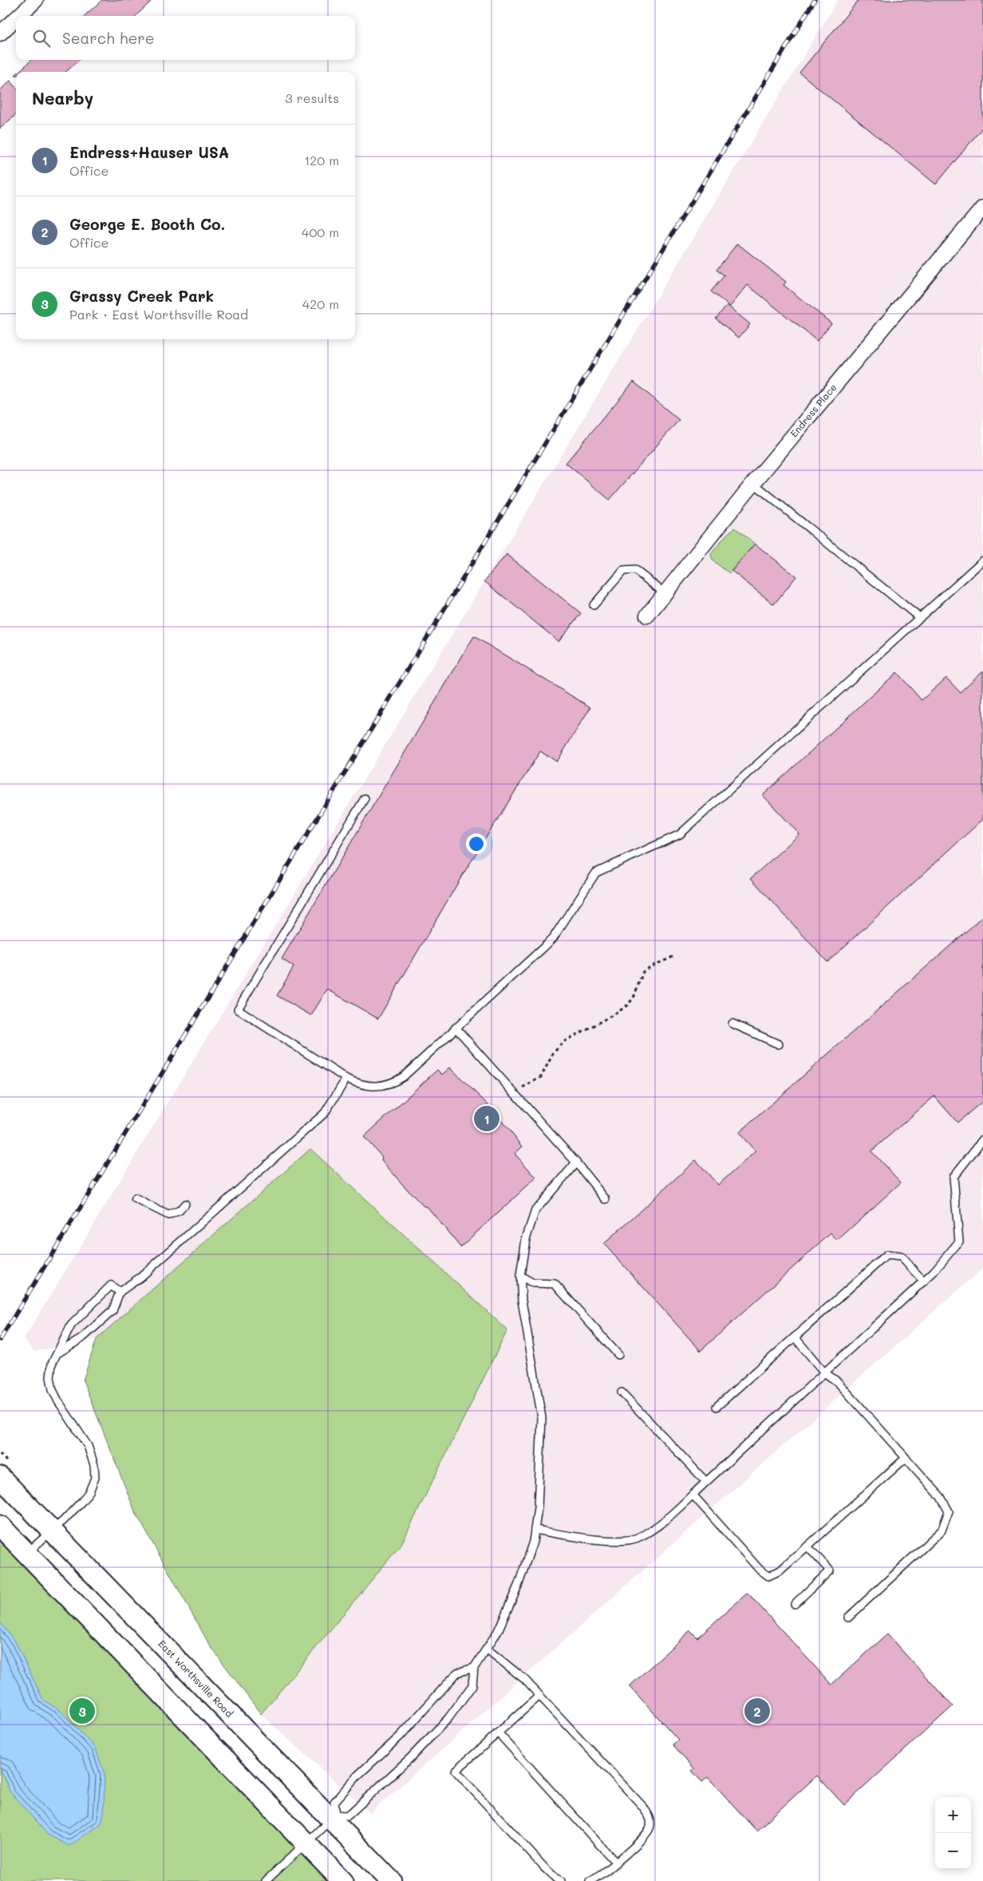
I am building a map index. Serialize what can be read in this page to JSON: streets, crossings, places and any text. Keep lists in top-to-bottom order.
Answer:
{
  "streets": {
    "main road": ["East Worthsville Road"],
    "street": ["Endress Place"]
  },
  "page": {
    "search": "Search here",
    "heading": ["Nearby", "3 results"],
    "list": [
      {
        "mark": "1",
        "name": "Endress+Hauser USA",
        "note": "Office",
        "value": "120 m"
      },
      {
        "mark": "2",
        "name": "George E. Booth Co.",
        "note": "Office",
        "value": "400 m"
      },
      {
        "mark": "3",
        "name": "Grassy Creek Park",
        "note": "Park · East Worthsville Road",
        "value": "420 m"
      }
    ],
    "pins": ["1", "2", "3"],
    "map_buttons": ["+", "−"]
  }
}
